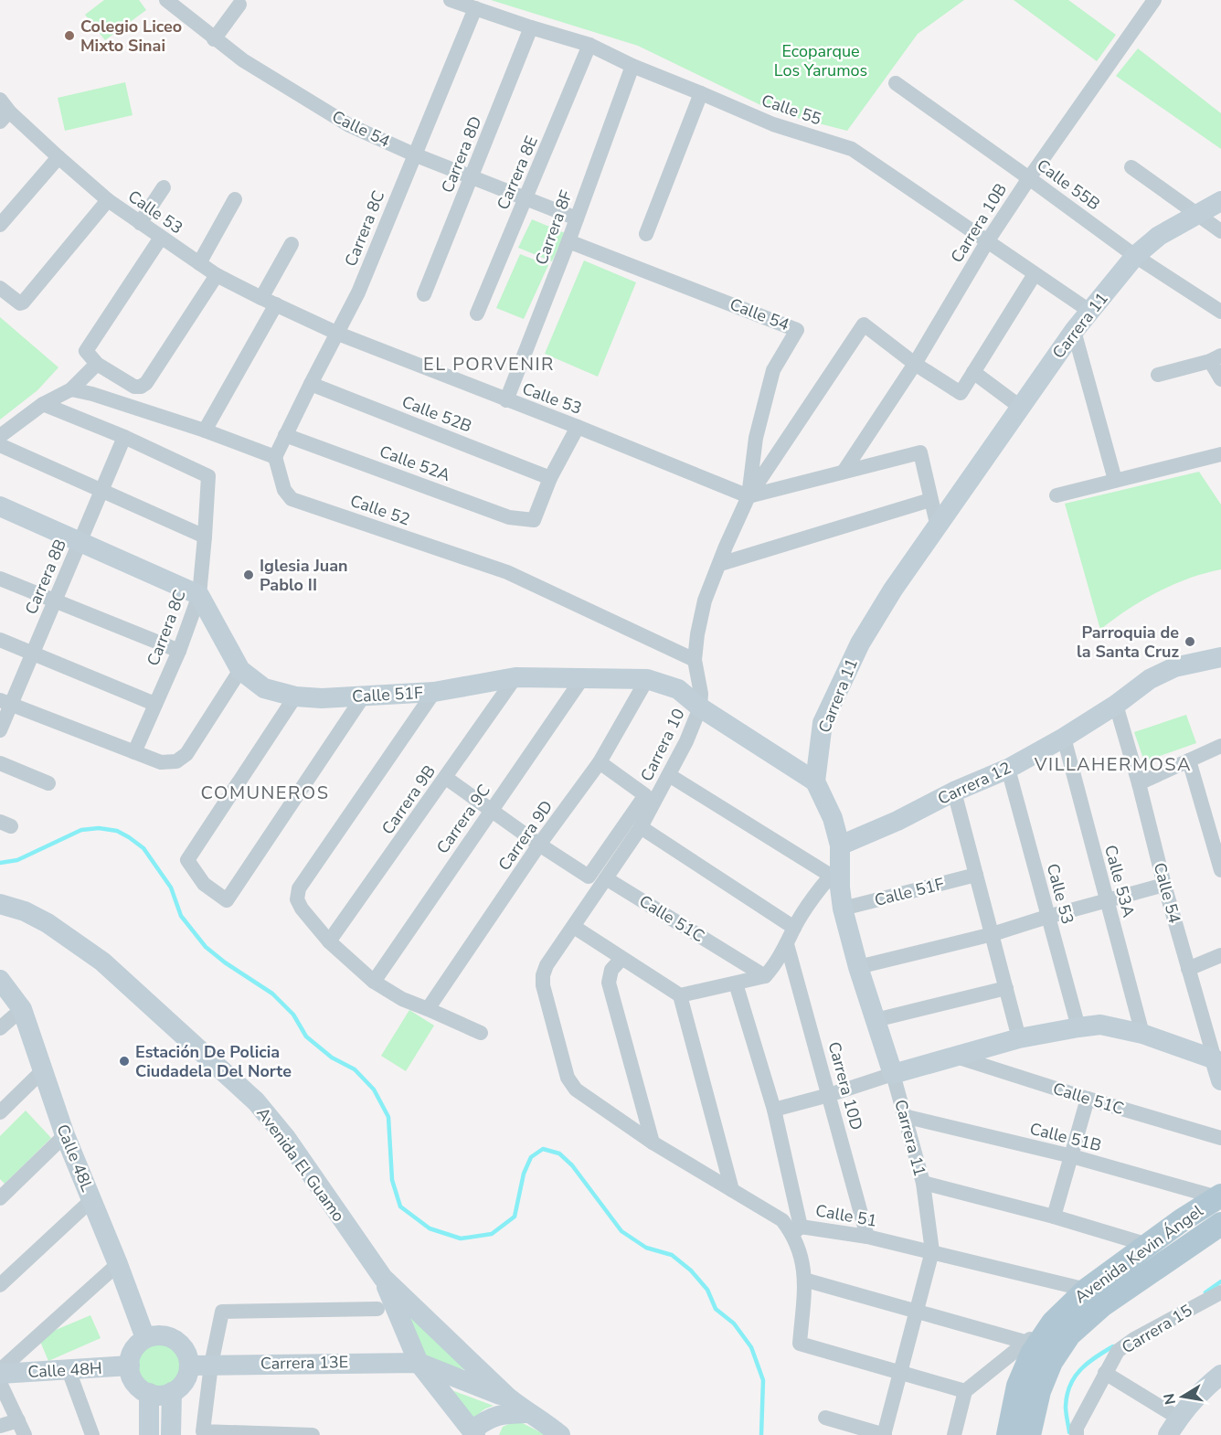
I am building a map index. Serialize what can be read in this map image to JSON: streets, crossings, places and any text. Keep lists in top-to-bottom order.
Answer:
{
  "streets": {
    "main road": ["Avenida Kevin Ángel"],
    "street": [
      "Calle 55",
      "Calle 54",
      "Carrera 8D",
      "Carrera 8E",
      "Calle 55B",
      "Calle 53",
      "Carrera 10B",
      "Carrera 8F",
      "Carrera 8C",
      "Carrera 11",
      "Calle 52B",
      "Calle 52A",
      "Calle 52",
      "Carrera 8B",
      "Calle 51F",
      "Carrera 10",
      "Carrera 12",
      "Carrera 9B",
      "Carrera 9C",
      "Carrera 9D",
      "Calle 53A",
      "Calle 51C",
      "Carrera 10D",
      "Calle 51B",
      "Calle 48L",
      "Avenida El Guamo",
      "Calle 51",
      "Carrera 15",
      "Carrera 13E",
      "Calle 48H"
    ]
  },
  "crossings": [
    ["Calle 55", "Carrera 8D"],
    ["Calle 55", "Carrera 8E"],
    ["Calle 55", "Carrera 10B"],
    ["Calle 55", "Carrera 8F"],
    ["Calle 55", "Carrera 8C"],
    ["Calle 55", "Carrera 11"],
    ["Calle 54", "Carrera 8D"],
    ["Calle 54", "Carrera 8E"],
    ["Calle 54", "Carrera 8F"],
    ["Calle 54", "Carrera 8C"],
    ["Calle 54", "Carrera 10"],
    ["Calle 54", "Carrera 12"],
    ["Calle 55B", "Carrera 10B"],
    ["Calle 55B", "Carrera 11"],
    ["Calle 53", "Carrera 8F"],
    ["Calle 53", "Carrera 8C"],
    ["Calle 53", "Carrera 10"],
    ["Calle 53", "Carrera 12"],
    ["Carrera 8C", "Calle 52B"],
    ["Carrera 8C", "Calle 52A"],
    ["Carrera 8C", "Calle 52"],
    ["Carrera 8C", "Carrera 8B"],
    ["Carrera 8C", "Calle 51F"],
    ["Carrera 11", "Calle 51F"],
    ["Carrera 11", "Carrera 12"],
    ["Carrera 11", "Calle 51B"],
    ["Carrera 11", "Calle 51"],
    ["Calle 52B", "Calle 52A"],
    ["Calle 52", "Carrera 10"],
    ["Calle 51F", "Carrera 10"],
    ["Calle 51F", "Carrera 9B"],
    ["Calle 51F", "Carrera 9C"],
    ["Calle 51F", "Carrera 9D"],
    ["Carrera 10", "Calle 51C"],
    ["Carrera 12", "Calle 53A"],
    ["Carrera 10D", "Calle 51"],
    ["Calle 51B", "Avenida Kevin Ángel"],
    ["Calle 48L", "Carrera 13E"],
    ["Calle 48L", "Calle 48H"],
    ["Avenida El Guamo", "Carrera 13E"],
    ["Calle 51", "Avenida Kevin Ángel"],
    ["Carrera 13E", "Calle 48H"]
  ],
  "districts": ["EL PORVENIR", "VILLAHERMOSA", "COMUNEROS"],
  "parks": ["Ecoparque Los Yarumos"],
  "places": [
    "Colegio Liceo Mixto Sinai",
    "Iglesia Juan Pablo II",
    "Parroquia de la Santa Cruz",
    "Estación De Policia Ciudadela Del Norte"
  ],
  "north": "left"
}
